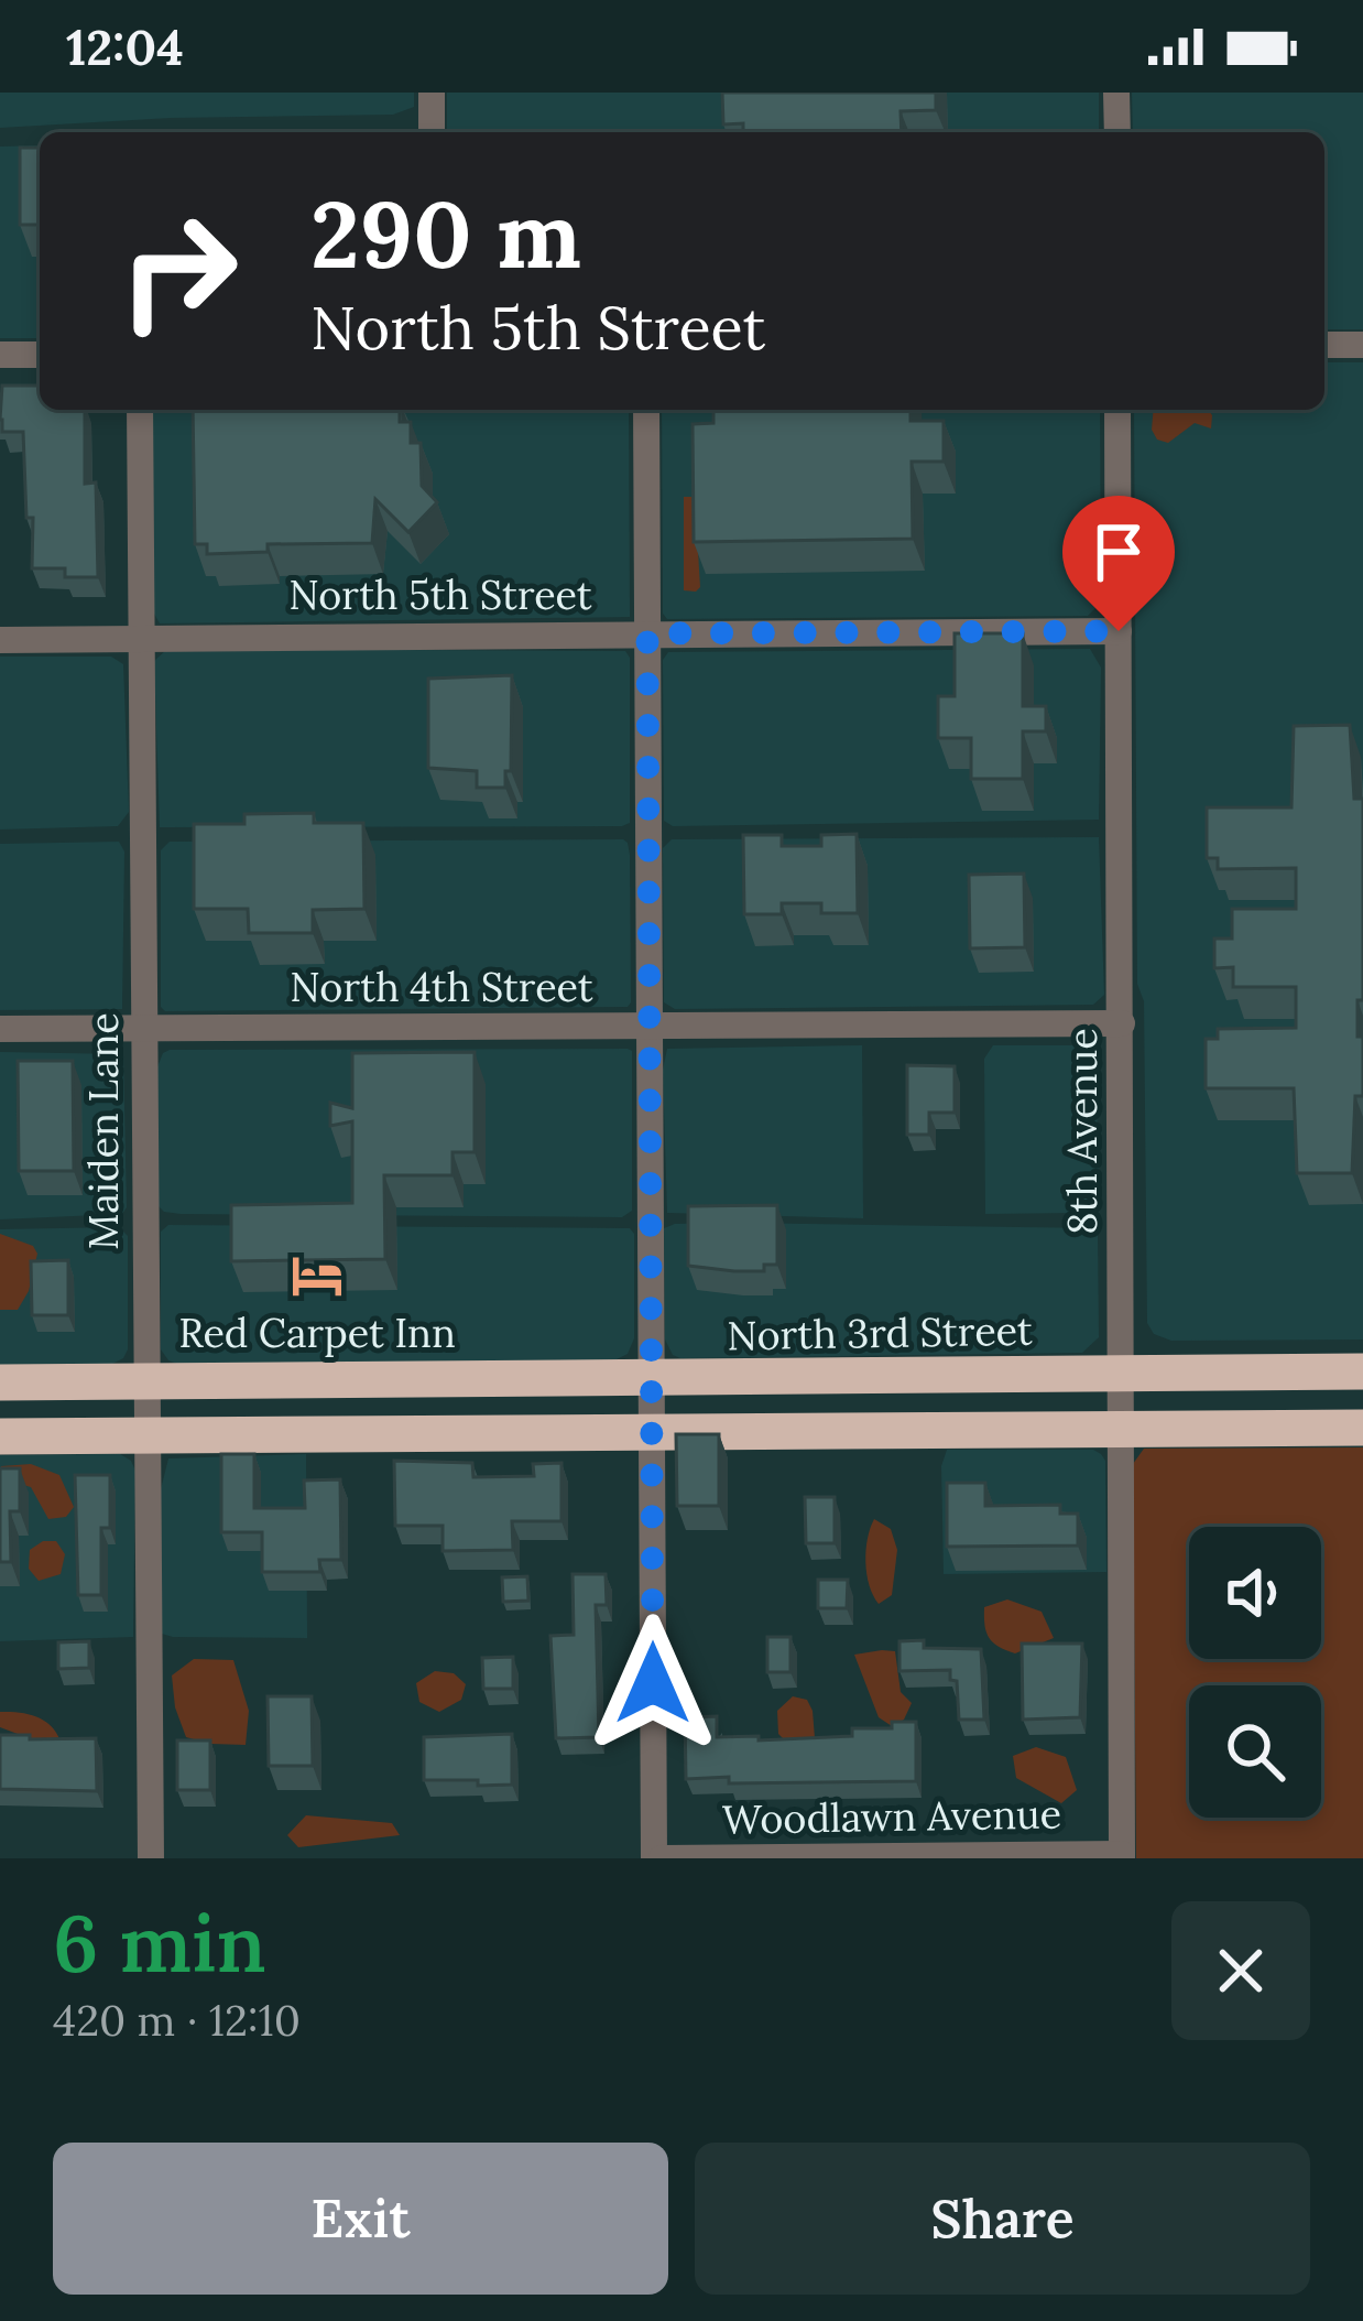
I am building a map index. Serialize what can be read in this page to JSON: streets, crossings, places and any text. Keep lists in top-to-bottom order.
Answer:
{
  "streets": {
    "highway": ["North 3rd Street"],
    "street": [
      "North 5th Street",
      "North 4th Street",
      "Maiden Lane",
      "8th Avenue",
      "Woodlawn Avenue"
    ]
  },
  "crossings": [
    ["North 5th Street", "Maiden Lane"],
    ["North 5th Street", "8th Avenue"],
    ["North 4th Street", "Maiden Lane"],
    ["North 4th Street", "8th Avenue"],
    ["Maiden Lane", "North 3rd Street"],
    ["8th Avenue", "North 3rd Street"],
    ["8th Avenue", "Woodlawn Avenue"]
  ],
  "places": {
    "hotel": ["Red Carpet Inn"]
  },
  "page": {
    "status": "12:04",
    "turn": ["290 m", "North 5th Street"],
    "heading": ["6 min", "420 m · 12:10"],
    "buttons": ["Exit", "Share"]
  }
}
